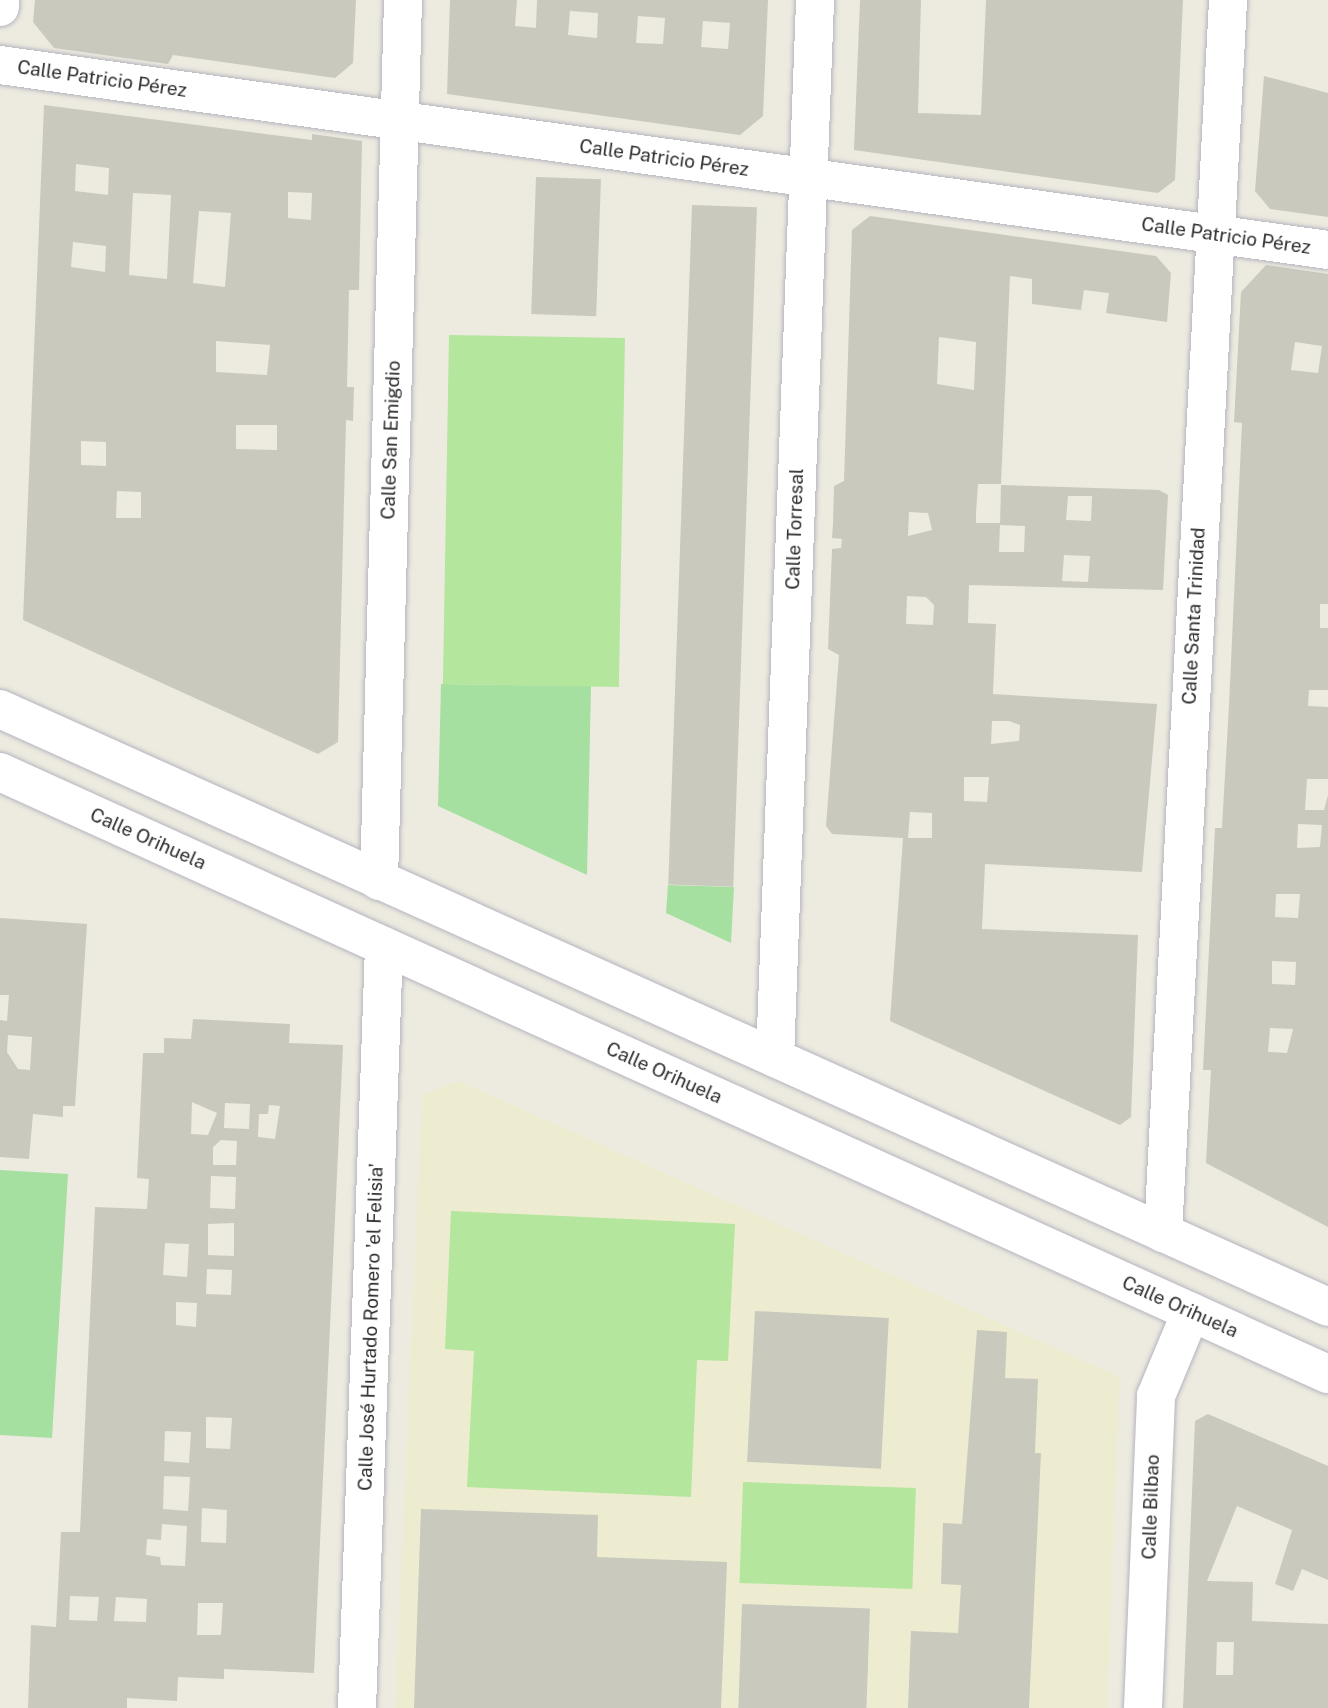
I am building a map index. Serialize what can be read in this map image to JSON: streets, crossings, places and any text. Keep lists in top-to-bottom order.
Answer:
{
  "streets": {
    "street": [
      "Calle Patricio Pérez",
      "Calle San Emigdio",
      "Calle Torresal",
      "Calle Santa Trinidad",
      "Calle Orihuela",
      "Calle José Hurtado Romero 'el Felisia'",
      "Calle Bilbao"
    ]
  },
  "crossings": [
    ["Calle Patricio Pérez", "Calle San Emigdio"],
    ["Calle Patricio Pérez", "Calle Torresal"],
    ["Calle Patricio Pérez", "Calle Santa Trinidad"],
    ["Calle Orihuela", "Calle José Hurtado Romero 'el Felisia'"],
    ["Calle Orihuela", "Calle Bilbao"]
  ]
}
